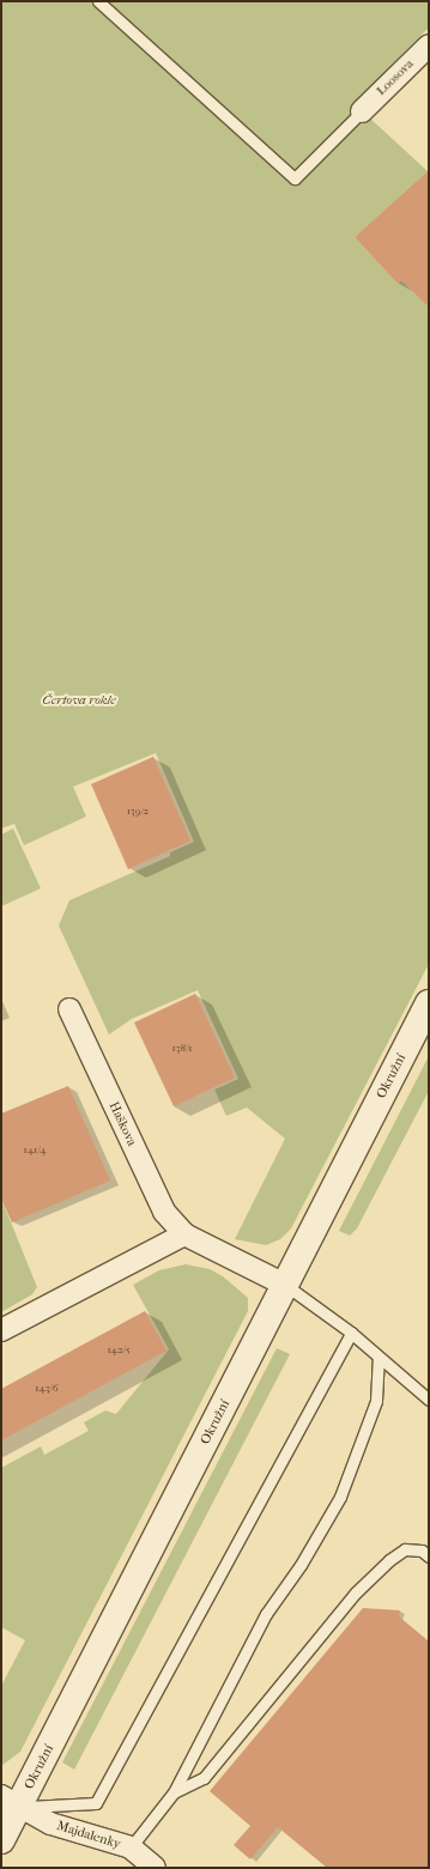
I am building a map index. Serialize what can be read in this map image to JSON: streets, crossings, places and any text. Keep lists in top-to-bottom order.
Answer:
{
  "streets": {
    "street": [
      "Loosova",
      "Okružní",
      "Haškova",
      "Majdalenky"
    ]
  },
  "crossings": [
    ["Okružní", "Haškova"],
    ["Okružní", "Majdalenky"]
  ],
  "parks": ["Čertova rokle"],
  "house_numbers": [
    "139/2",
    "138/1",
    "141/4",
    "142/5",
    "143/6"
  ]
}
